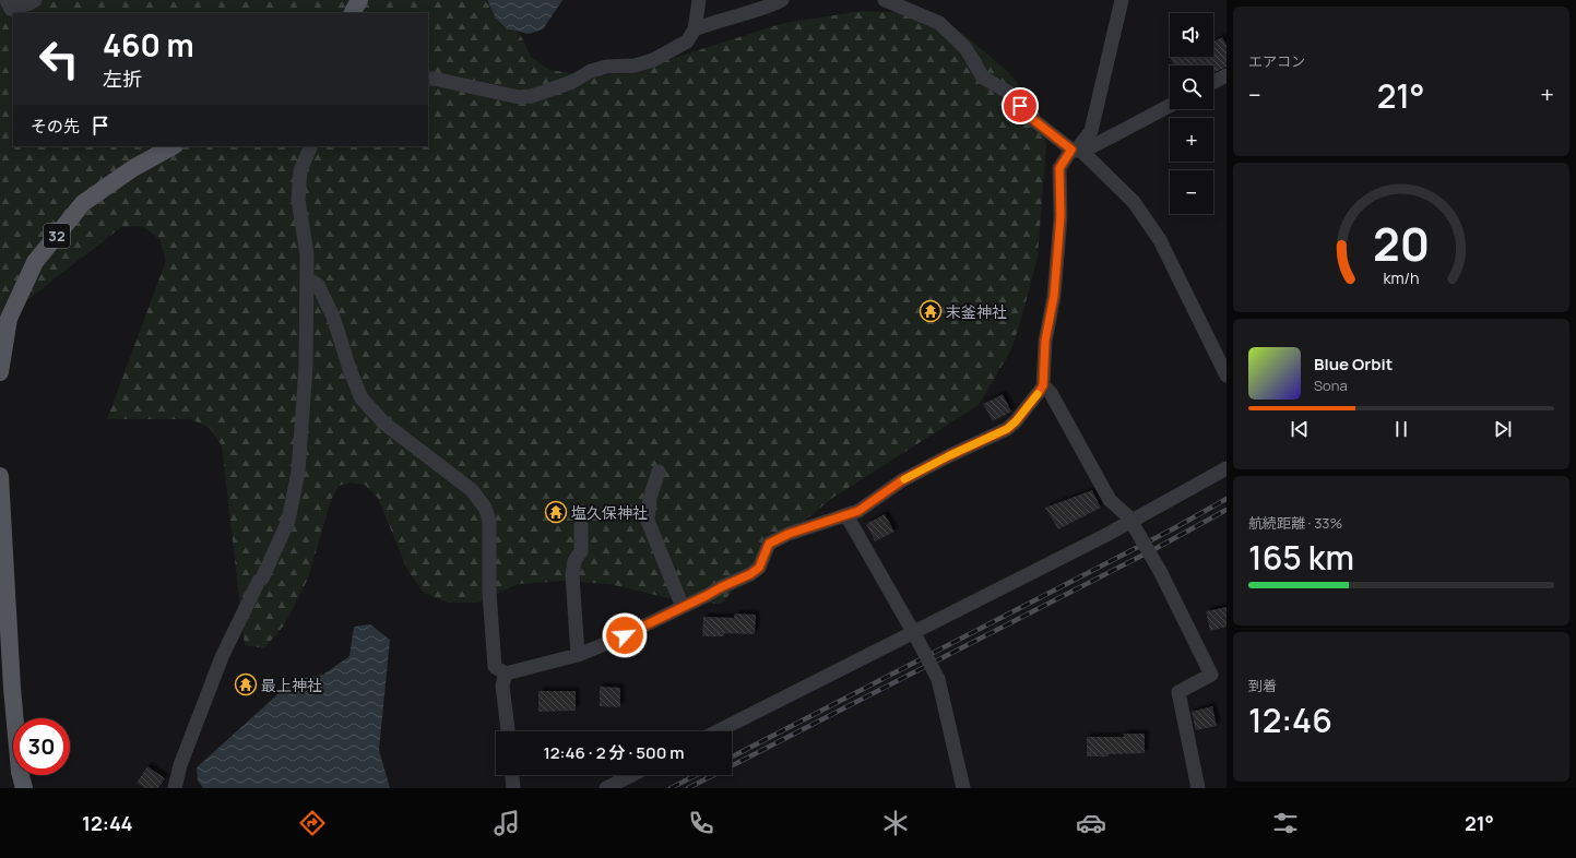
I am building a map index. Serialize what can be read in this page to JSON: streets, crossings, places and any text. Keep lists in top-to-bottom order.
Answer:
{
  "streets": {
    "main road": ["32"]
  },
  "places": {
    "temple": ["末釜神社", "塩久保神社", "最上神社"]
  },
  "page": {
    "tile": [
      "エアコン",
      ["航続距離 · 33%", "165 km"],
      ["到着", "12:46"]
    ],
    "map_buttons": ["+", "−"],
    "turn": ["460 m", "左折"],
    "heat": ["−", "21°", "+"],
    "then": "その先",
    "song": ["Blue Orbit", "Sona"],
    "limit": "30",
    "trip": "12:46 · 2 分 · 500 m",
    "tabs": ["12:44", "21°"],
    "gauge": ["20", "km/h"]
  }
}
